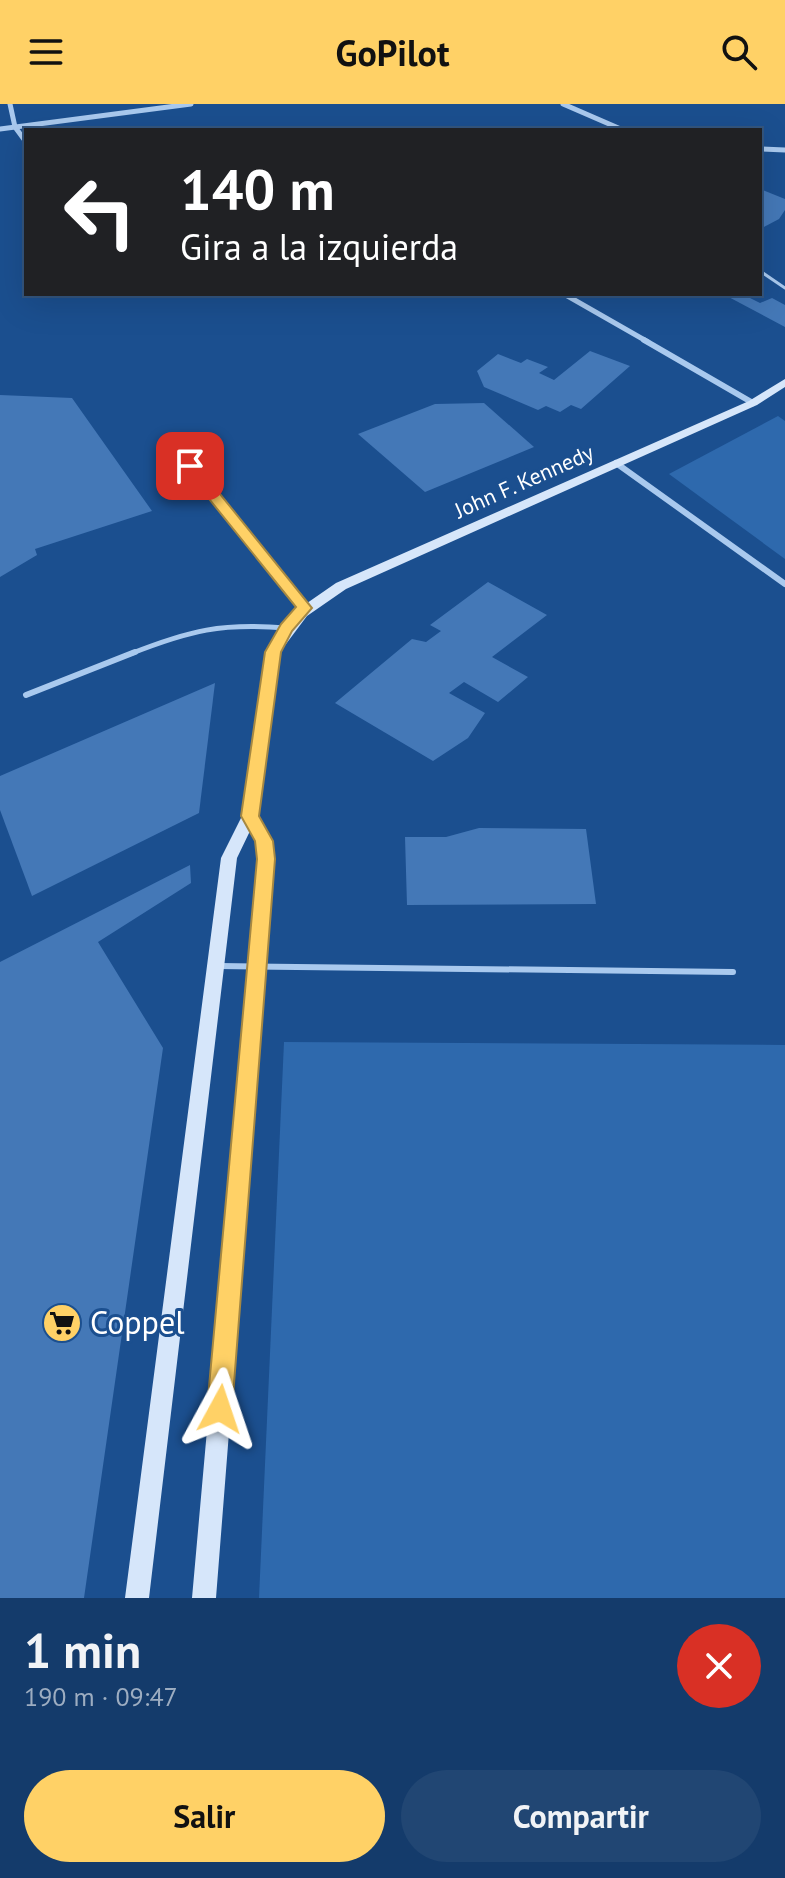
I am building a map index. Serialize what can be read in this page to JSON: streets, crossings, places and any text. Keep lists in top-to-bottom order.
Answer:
{
  "streets": {
    "street": ["John F. Kennedy"]
  },
  "places": {
    "supermarket": ["Coppel"]
  },
  "page": {
    "header": "GoPilot",
    "turn": ["140 m", "Gira a la izquierda"],
    "heading": ["1 min", "190 m · 09:47"],
    "buttons": ["Salir", "Compartir"]
  }
}
